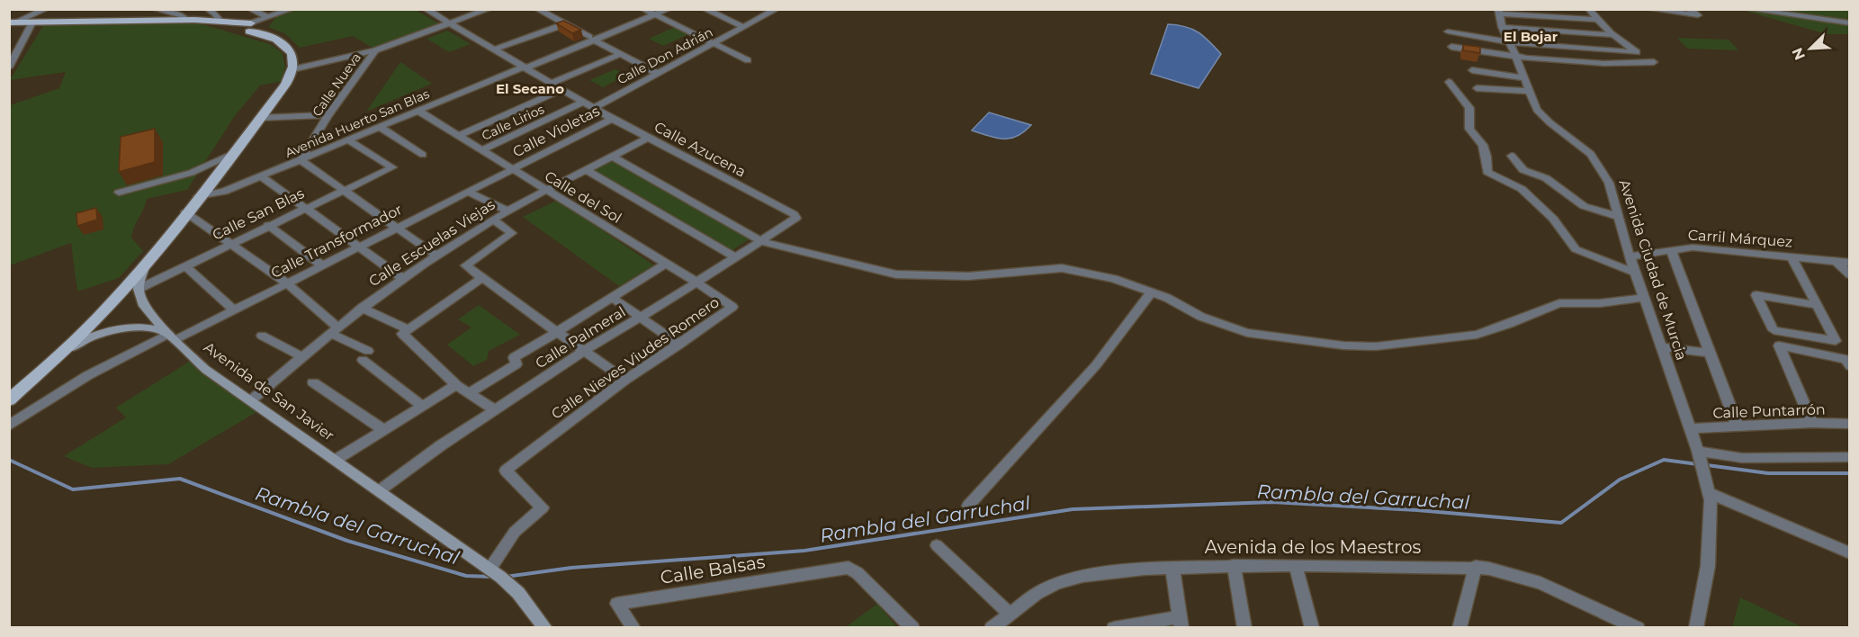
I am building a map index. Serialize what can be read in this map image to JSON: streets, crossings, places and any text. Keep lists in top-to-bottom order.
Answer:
{
  "streets": {
    "main road": ["Avenida de San Javier"],
    "street": [
      "Calle Don Adrián",
      "Calle Nueva",
      "Calle Lirios",
      "Avenida Huerto San Blas",
      "Calle Violetas",
      "Calle Azucena",
      "Calle del Sol",
      "Calle San Blas",
      "Carril Márquez",
      "Calle Transformador",
      "Calle Escuelas Viejas",
      "Avenida Ciudad de Murcia",
      "Calle Palmeral",
      "Calle Nieves Viudes Romero",
      "Calle Puntarrón",
      "Avenida de los Maestros",
      "Calle Balsas"
    ]
  },
  "crossings": [
    ["Calle Don Adrián", "Calle Azucena"],
    ["Calle Nueva", "Avenida Huerto San Blas"],
    ["Calle Lirios", "Calle Azucena"],
    ["Calle Lirios", "Calle del Sol"],
    ["Avenida Huerto San Blas", "Calle Azucena"],
    ["Avenida Huerto San Blas", "Calle del Sol"],
    ["Avenida Huerto San Blas", "Calle San Blas"],
    ["Calle Violetas", "Calle Azucena"],
    ["Calle Violetas", "Calle del Sol"],
    ["Calle Violetas", "Calle Transformador"],
    ["Calle Azucena", "Calle Escuelas Viejas"],
    ["Calle Azucena", "Calle Palmeral"],
    ["Calle del Sol", "Calle Transformador"],
    ["Calle del Sol", "Calle Escuelas Viejas"],
    ["Calle del Sol", "Calle Palmeral"],
    ["Calle del Sol", "Calle Nieves Viudes Romero"],
    ["Calle San Blas", "Avenida de San Javier"],
    ["Carril Márquez", "Avenida Ciudad de Murcia"],
    ["Calle Transformador", "Avenida de San Javier"],
    ["Calle Escuelas Viejas", "Avenida de San Javier"],
    ["Avenida Ciudad de Murcia", "Calle Puntarrón"],
    ["Calle Palmeral", "Avenida de San Javier"],
    ["Calle Nieves Viudes Romero", "Avenida de San Javier"]
  ],
  "districts": ["El Bojar", "El Secano"],
  "water": ["Rambla del Garruchal"],
  "north": "bottom left"
}
